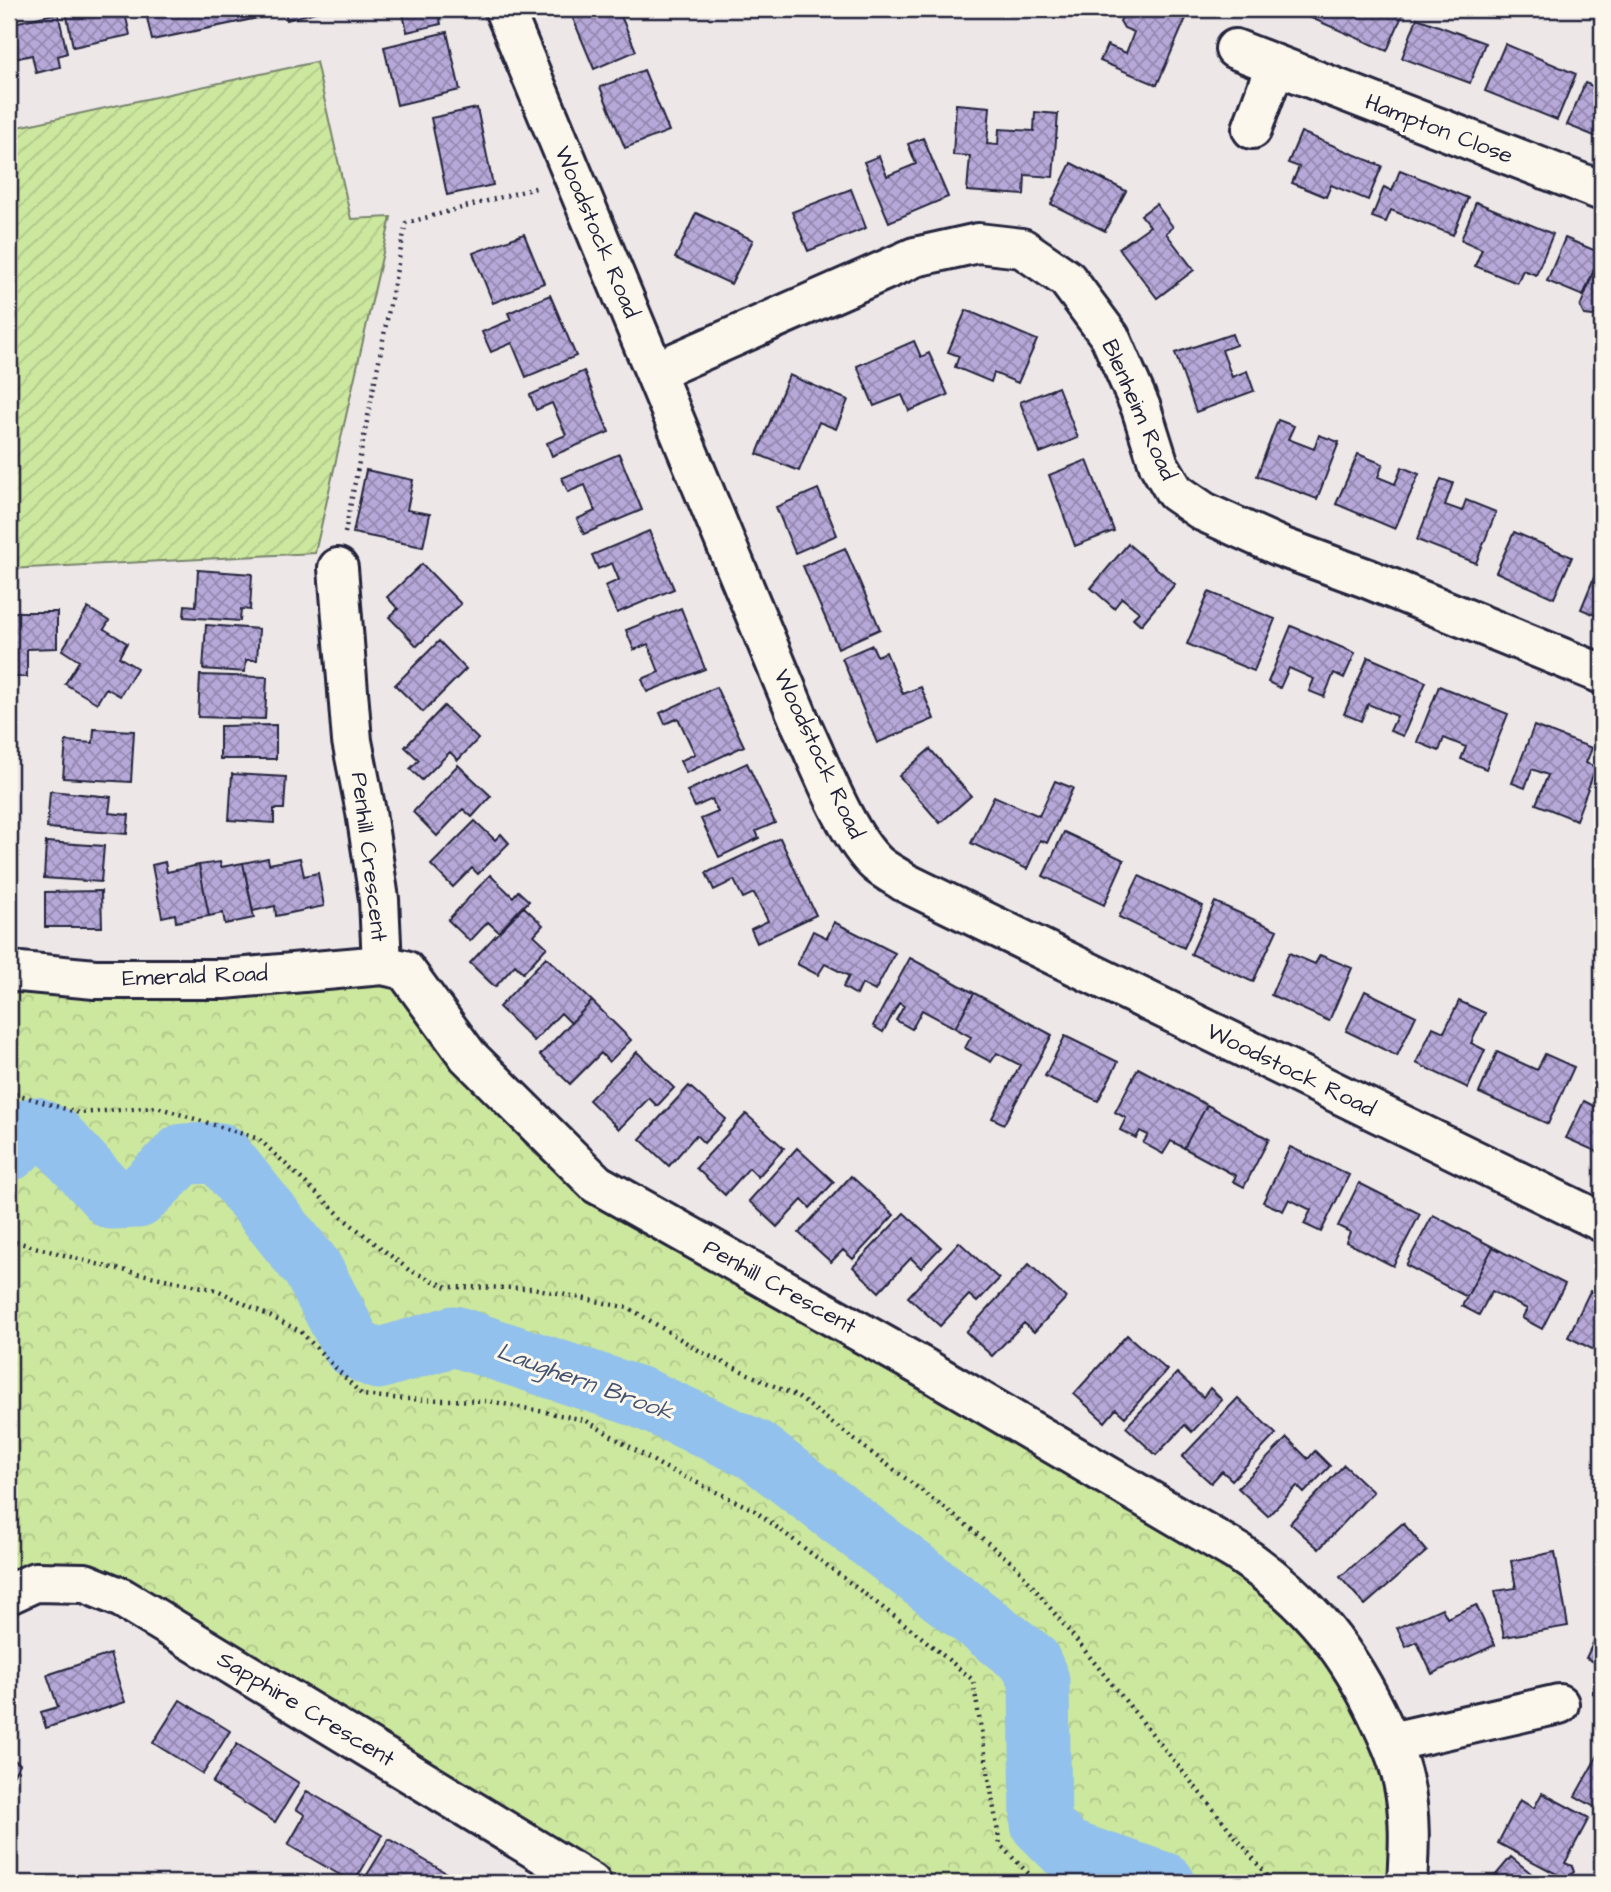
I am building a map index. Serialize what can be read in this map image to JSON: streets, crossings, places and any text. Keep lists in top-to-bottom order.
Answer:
{
  "streets": {
    "street": [
      "Hampton Close",
      "Woodstock Road",
      "Blenheim Road",
      "Penhill Crescent",
      "Emerald Road",
      "Sapphire Crescent"
    ]
  },
  "crossings": [
    ["Woodstock Road", "Blenheim Road"],
    ["Penhill Crescent", "Emerald Road"]
  ],
  "water": ["Laughern Brook"]
}
